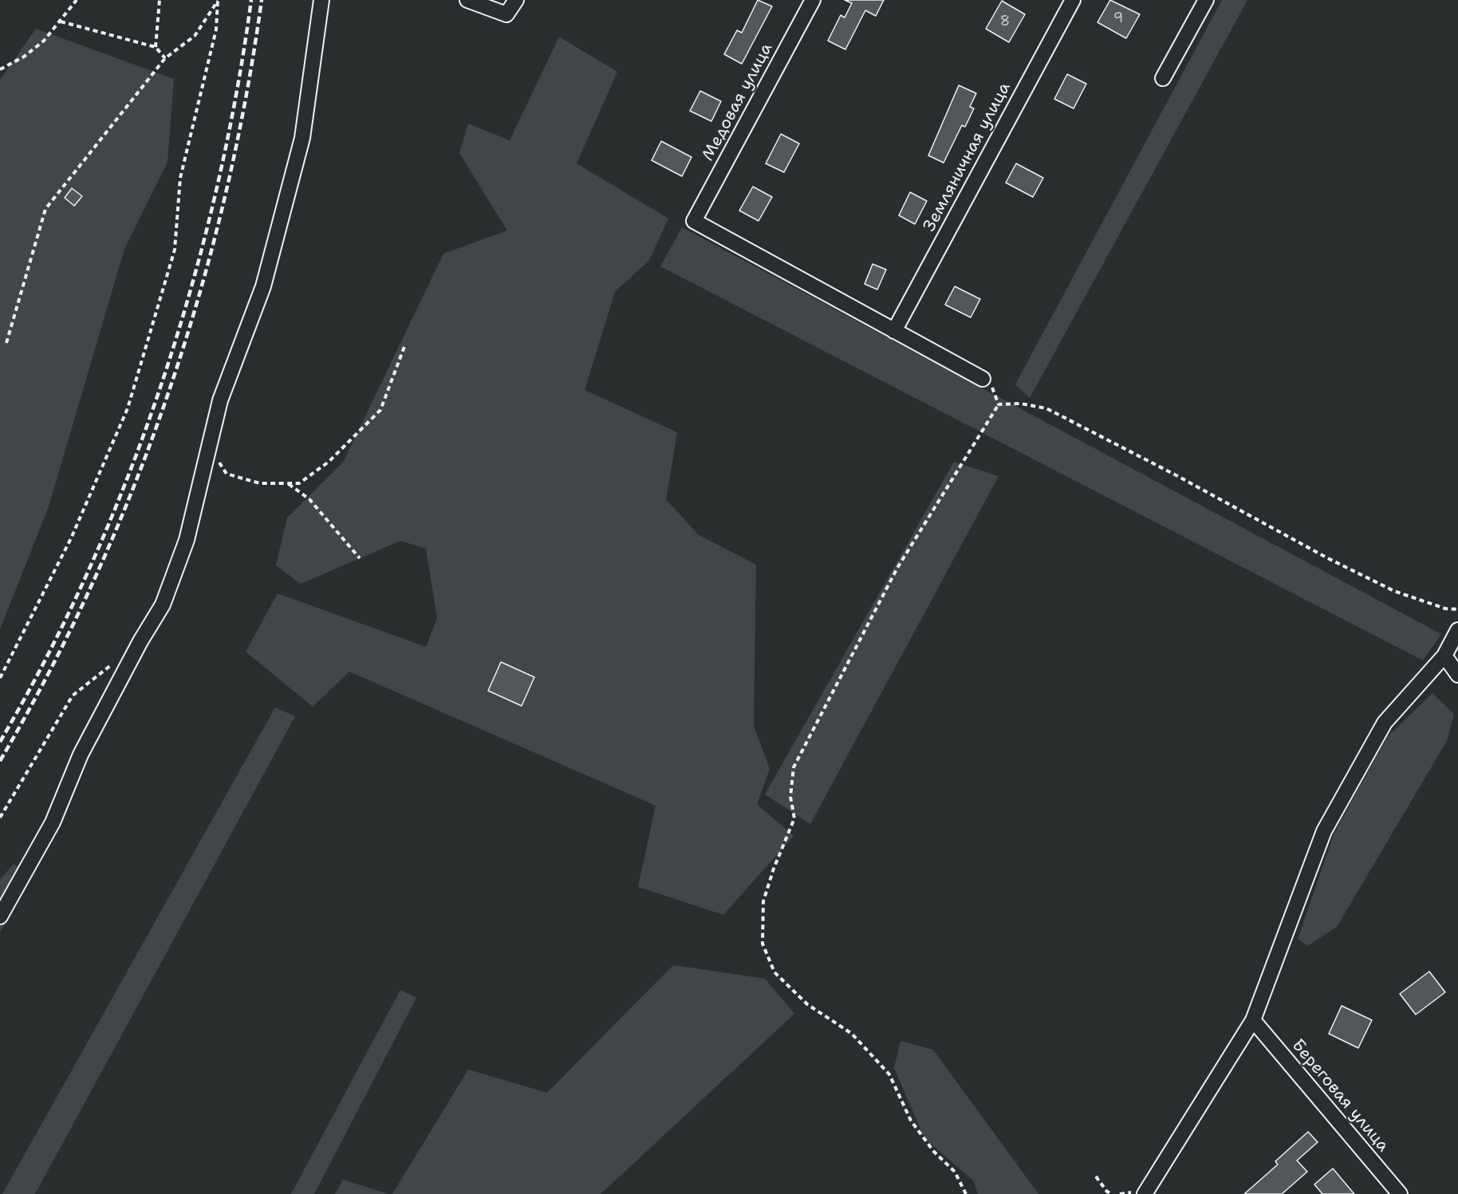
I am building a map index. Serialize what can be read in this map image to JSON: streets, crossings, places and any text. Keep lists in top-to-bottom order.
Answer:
{
  "streets": {
    "street": ["Медовая улица", "Земляничная улица", "Береговая улица"]
  },
  "crossings": [
    ["Медовая улица", "Земляничная улица"]
  ],
  "house_numbers": ["9", "8"]
}
